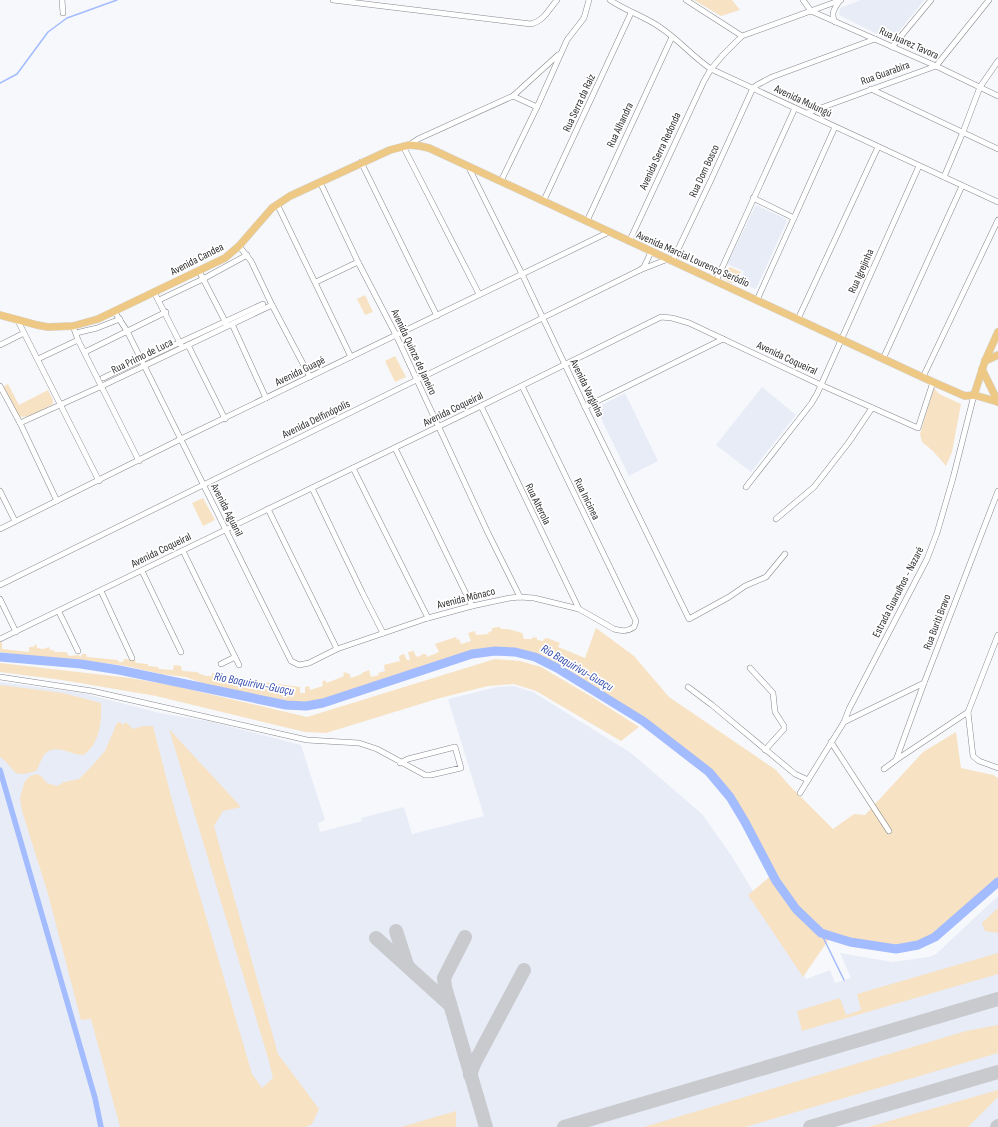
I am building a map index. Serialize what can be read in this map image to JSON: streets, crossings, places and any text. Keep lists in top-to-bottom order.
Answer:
{
  "streets": {
    "main road": ["Avenida Candea", "Avenida Marcial Lourenço Seródio"],
    "street": [
      "Rua Juarez Tavora",
      "Rua Guarabira",
      "Avenida Mulungú",
      "Rua Serra da Raiz",
      "Rua Alhandra",
      "Avenida Serra Redonda",
      "Rua Dom Bosco",
      "Rua Igrejinha",
      "Avenida Quinze de Janeiro",
      "Rua Primo de Luca",
      "Avenida Coqueiral",
      "Avenida Guapé",
      "Avenida Varginha",
      "Avenida Delfinópolis",
      "Rua Inicinea",
      "Rua Alterola",
      "Avenida Aguanil",
      "Estrada Guarulhos - Nazaré",
      "Avenida Mônaco",
      "Rua Buriti Bravo"
    ]
  },
  "crossings": [
    ["Rua Juarez Tavora", "Rua Guarabira"],
    ["Rua Guarabira", "Avenida Mulungú"],
    ["Avenida Mulungú", "Rua Serra da Raiz"],
    ["Avenida Mulungú", "Rua Alhandra"],
    ["Avenida Mulungú", "Avenida Serra Redonda"],
    ["Avenida Mulungú", "Rua Dom Bosco"],
    ["Avenida Mulungú", "Rua Igrejinha"],
    ["Rua Serra da Raiz", "Avenida Marcial Lourenço Seródio"],
    ["Rua Alhandra", "Avenida Marcial Lourenço Seródio"],
    ["Avenida Serra Redonda", "Avenida Marcial Lourenço Seródio"],
    ["Rua Dom Bosco", "Avenida Marcial Lourenço Seródio"],
    ["Rua Dom Bosco", "Avenida Delfinópolis"],
    ["Avenida Candea", "Avenida Marcial Lourenço Seródio"],
    ["Avenida Candea", "Avenida Quinze de Janeiro"],
    ["Avenida Candea", "Avenida Aguanil"],
    ["Avenida Marcial Lourenço Seródio", "Rua Igrejinha"],
    ["Avenida Marcial Lourenço Seródio", "Avenida Coqueiral"],
    ["Avenida Marcial Lourenço Seródio", "Avenida Guapé"],
    ["Avenida Marcial Lourenço Seródio", "Avenida Varginha"],
    ["Avenida Marcial Lourenço Seródio", "Avenida Delfinópolis"],
    ["Avenida Marcial Lourenço Seródio", "Estrada Guarulhos - Nazaré"],
    ["Rua Igrejinha", "Avenida Coqueiral"],
    ["Avenida Quinze de Janeiro", "Avenida Coqueiral"],
    ["Avenida Quinze de Janeiro", "Avenida Guapé"],
    ["Avenida Quinze de Janeiro", "Avenida Delfinópolis"],
    ["Avenida Quinze de Janeiro", "Avenida Mônaco"],
    ["Rua Primo de Luca", "Avenida Aguanil"],
    ["Avenida Coqueiral", "Avenida Varginha"],
    ["Avenida Coqueiral", "Rua Inicinea"],
    ["Avenida Coqueiral", "Rua Alterola"],
    ["Avenida Coqueiral", "Avenida Aguanil"],
    ["Avenida Guapé", "Avenida Varginha"],
    ["Avenida Guapé", "Avenida Aguanil"],
    ["Avenida Varginha", "Avenida Delfinópolis"],
    ["Avenida Delfinópolis", "Avenida Aguanil"],
    ["Rua Inicinea", "Avenida Mônaco"],
    ["Rua Alterola", "Avenida Mônaco"],
    ["Avenida Aguanil", "Avenida Mônaco"]
  ],
  "water": ["Rio Baquirivu-Guaçu"]
}
